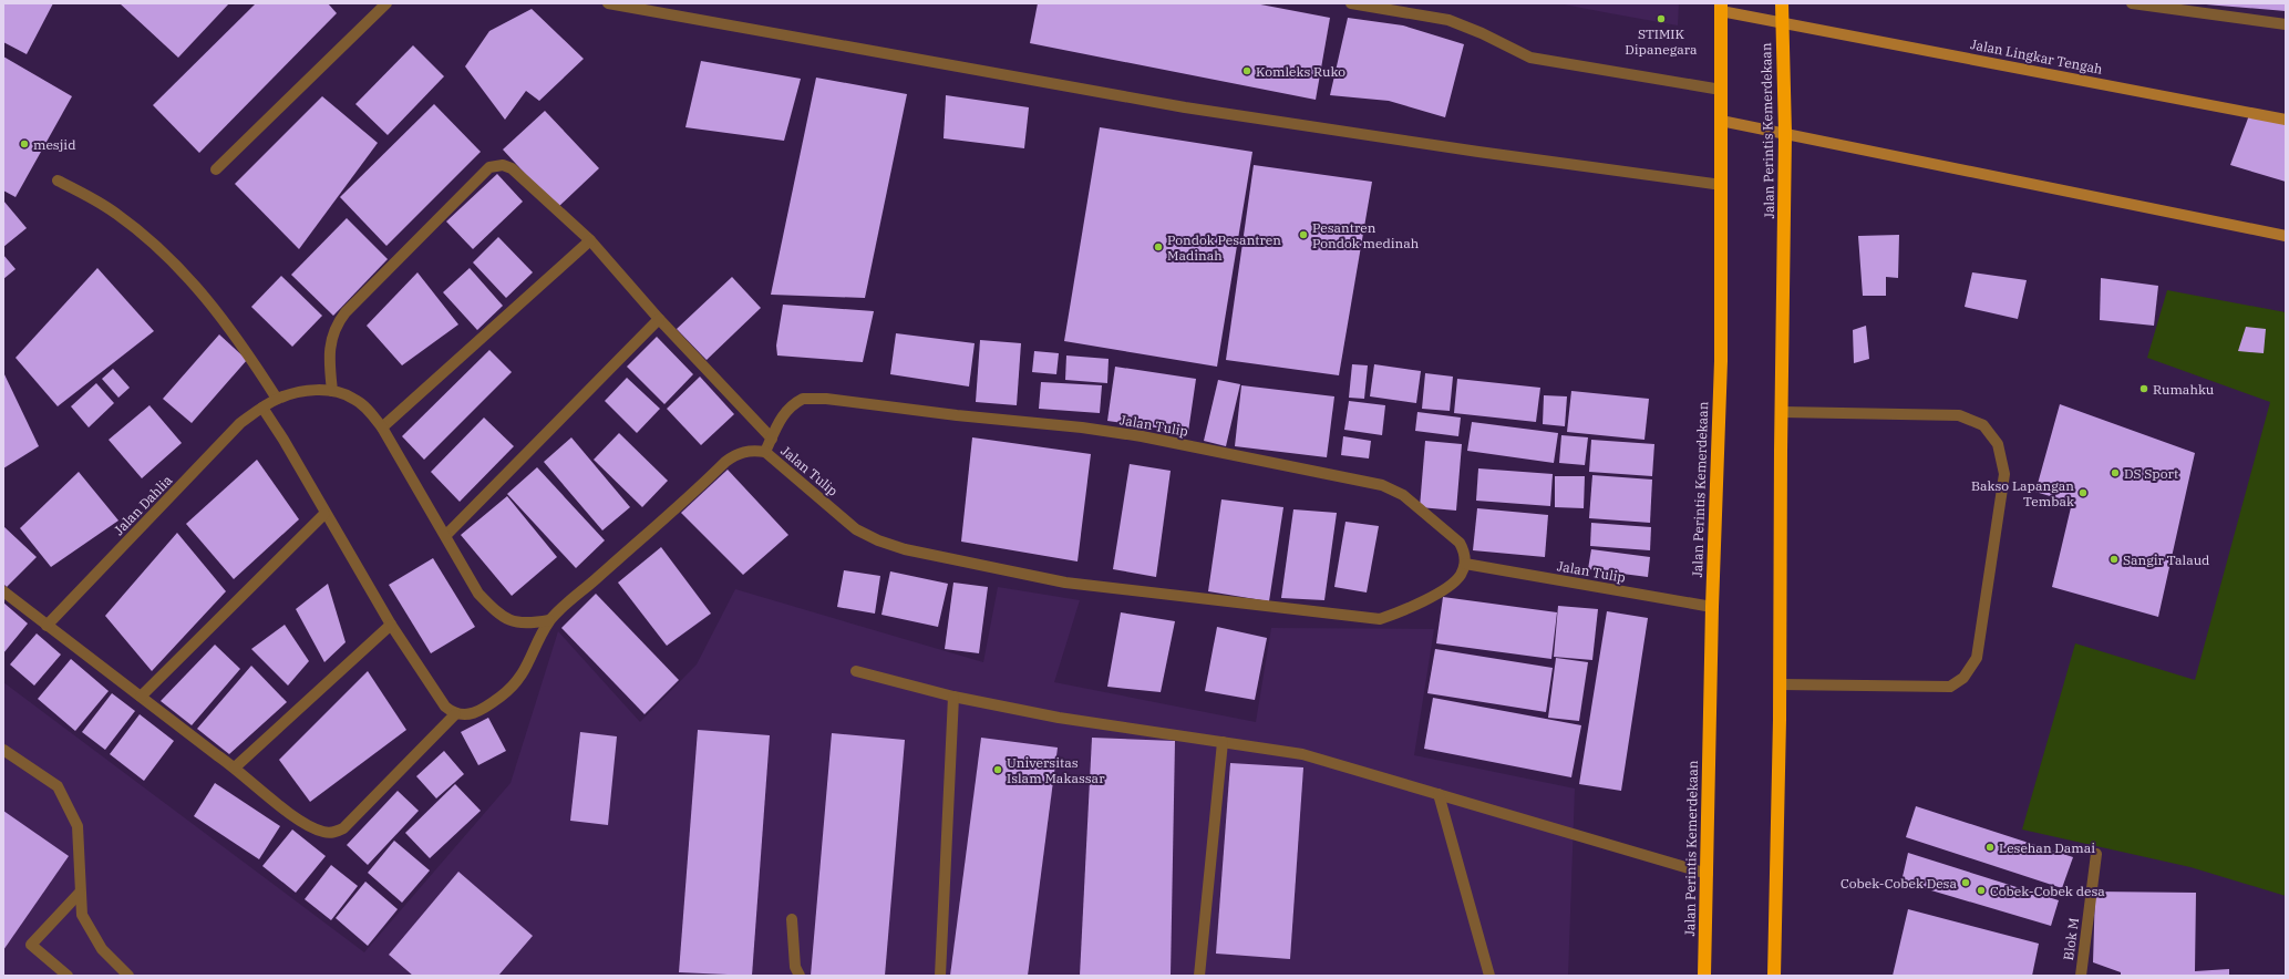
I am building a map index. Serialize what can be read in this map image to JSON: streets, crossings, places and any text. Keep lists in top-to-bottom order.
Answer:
{
  "streets": {
    "highway": ["Jalan Perintis Kemerdekaan"],
    "main road": ["Jalan Lingkar Tengah"],
    "street": ["Jalan Tulip", "Jalan Dahlia", "Blok M"]
  },
  "crossings": [
    ["Jalan Lingkar Tengah", "Jalan Perintis Kemerdekaan"],
    ["Jalan Perintis Kemerdekaan", "Jalan Tulip"]
  ],
  "places": [
    "STIMIK Dipanegara",
    "Komleks Ruko",
    "mesjid",
    "Pesantren Pondok medinah",
    "Pondok Pesantren Madinah",
    "Rumahku",
    "DS Sport",
    "Bakso Lapangan Tembak",
    "Sangir Talaud",
    "Universitas Islam Makassar",
    "Lesehan Damai",
    "Cobek-Cobek Desa",
    "Cobek-Cobek desa"
  ]
}
